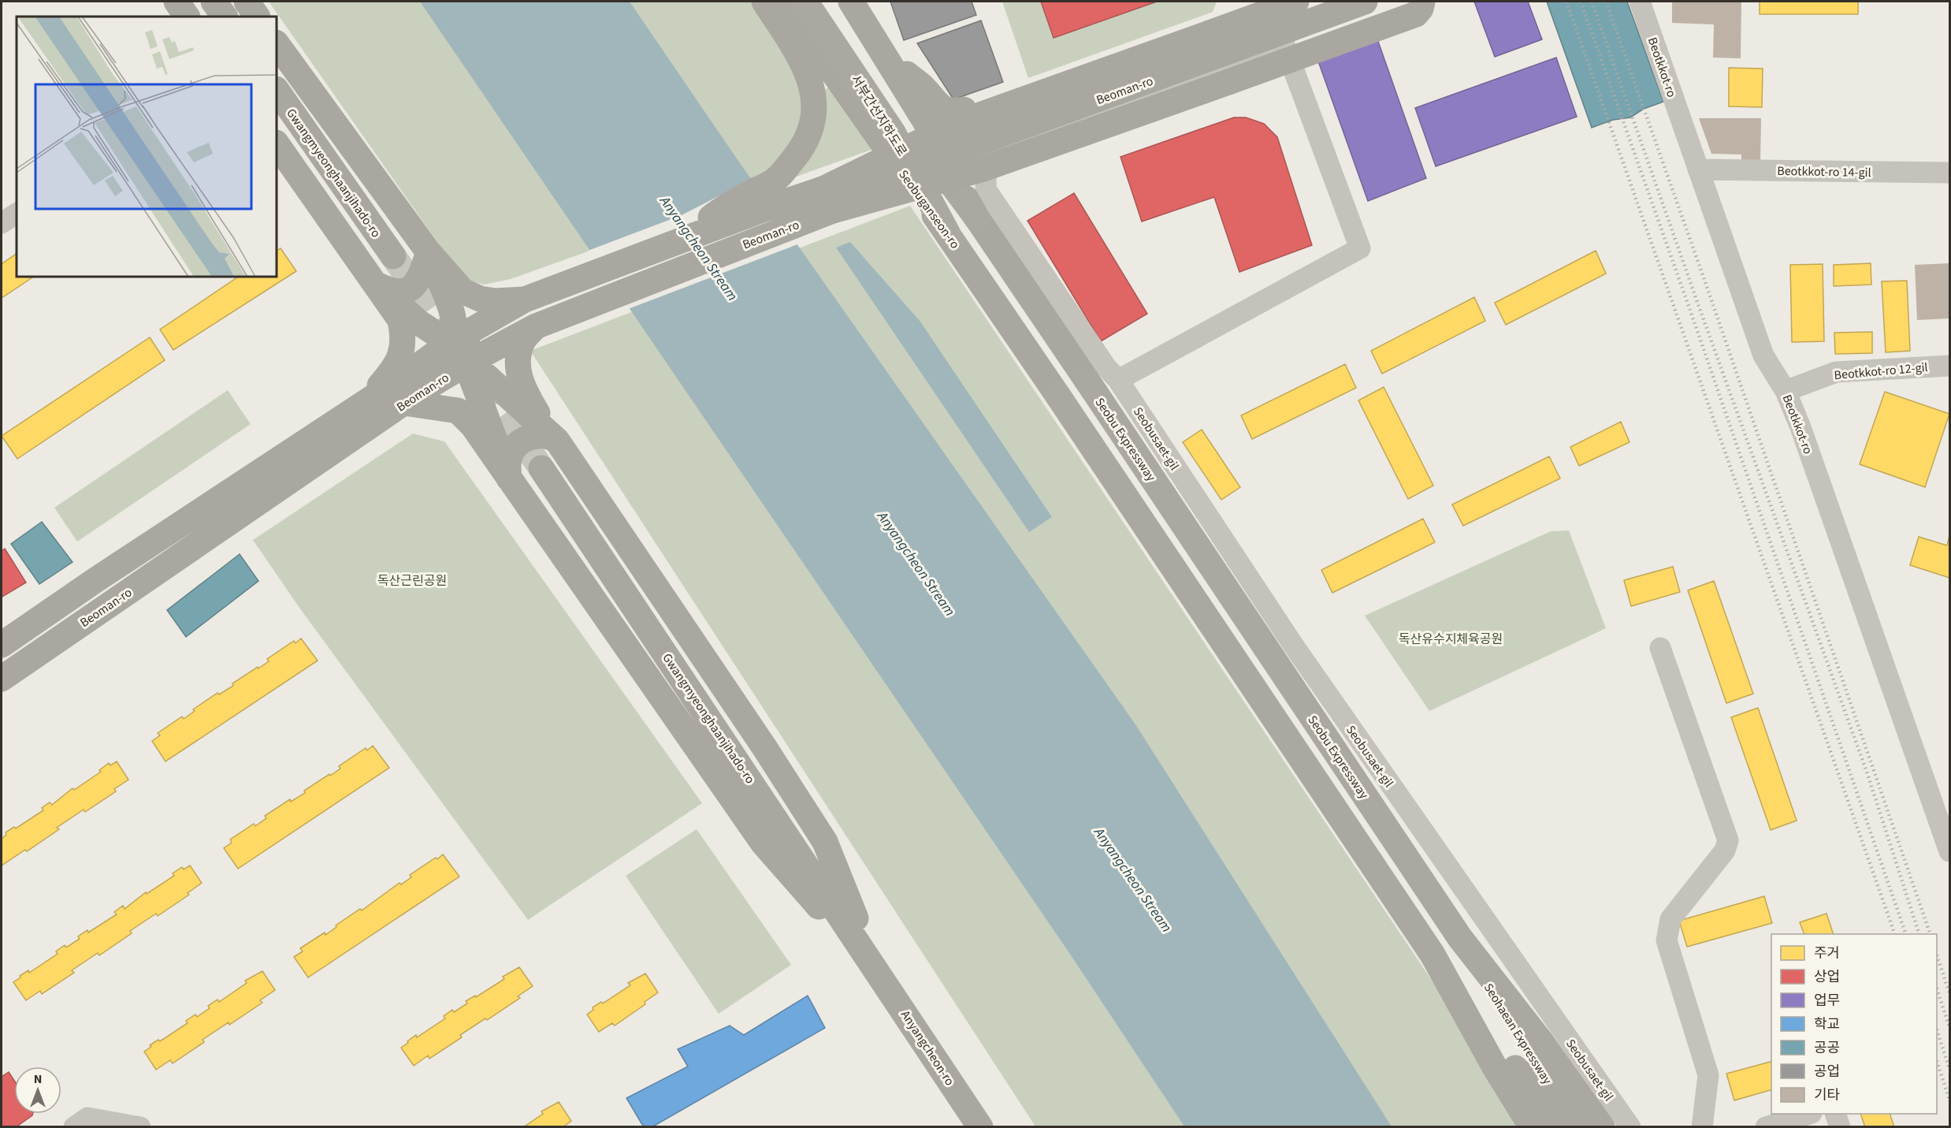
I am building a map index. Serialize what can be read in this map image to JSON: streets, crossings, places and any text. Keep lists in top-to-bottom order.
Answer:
{
  "streets": {
    "highway": ["서부간선지하도로", "Seobu Expressway", "Seohaean Expressway"],
    "main road": [
      "Beoman-ro",
      "Gwangmyeonghaanjihado-ro",
      "Seobuganseon-ro",
      "Anyangcheon-ro"
    ],
    "street": [
      "Beotkkot-ro",
      "Beotkkot-ro 14-gil",
      "Beotkkot-ro 12-gil",
      "Seobusaet-gil"
    ]
  },
  "crossings": [
    ["Beotkkot-ro", "Beotkkot-ro 14-gil"],
    ["Beotkkot-ro", "Beotkkot-ro 12-gil"],
    ["서부간선지하도로", "Seobuganseon-ro"],
    ["Gwangmyeonghaanjihado-ro", "Anyangcheon-ro"],
    ["Seobu Expressway", "Seohaean Expressway"]
  ],
  "water": ["Anyangcheon Stream"],
  "parks": ["독산근린공원", "독산유수지체육공원"],
  "legend": [
    "주거",
    "상업",
    "업무",
    "학교",
    "공공",
    "공업",
    "기타"
  ],
  "north": "top"
}
